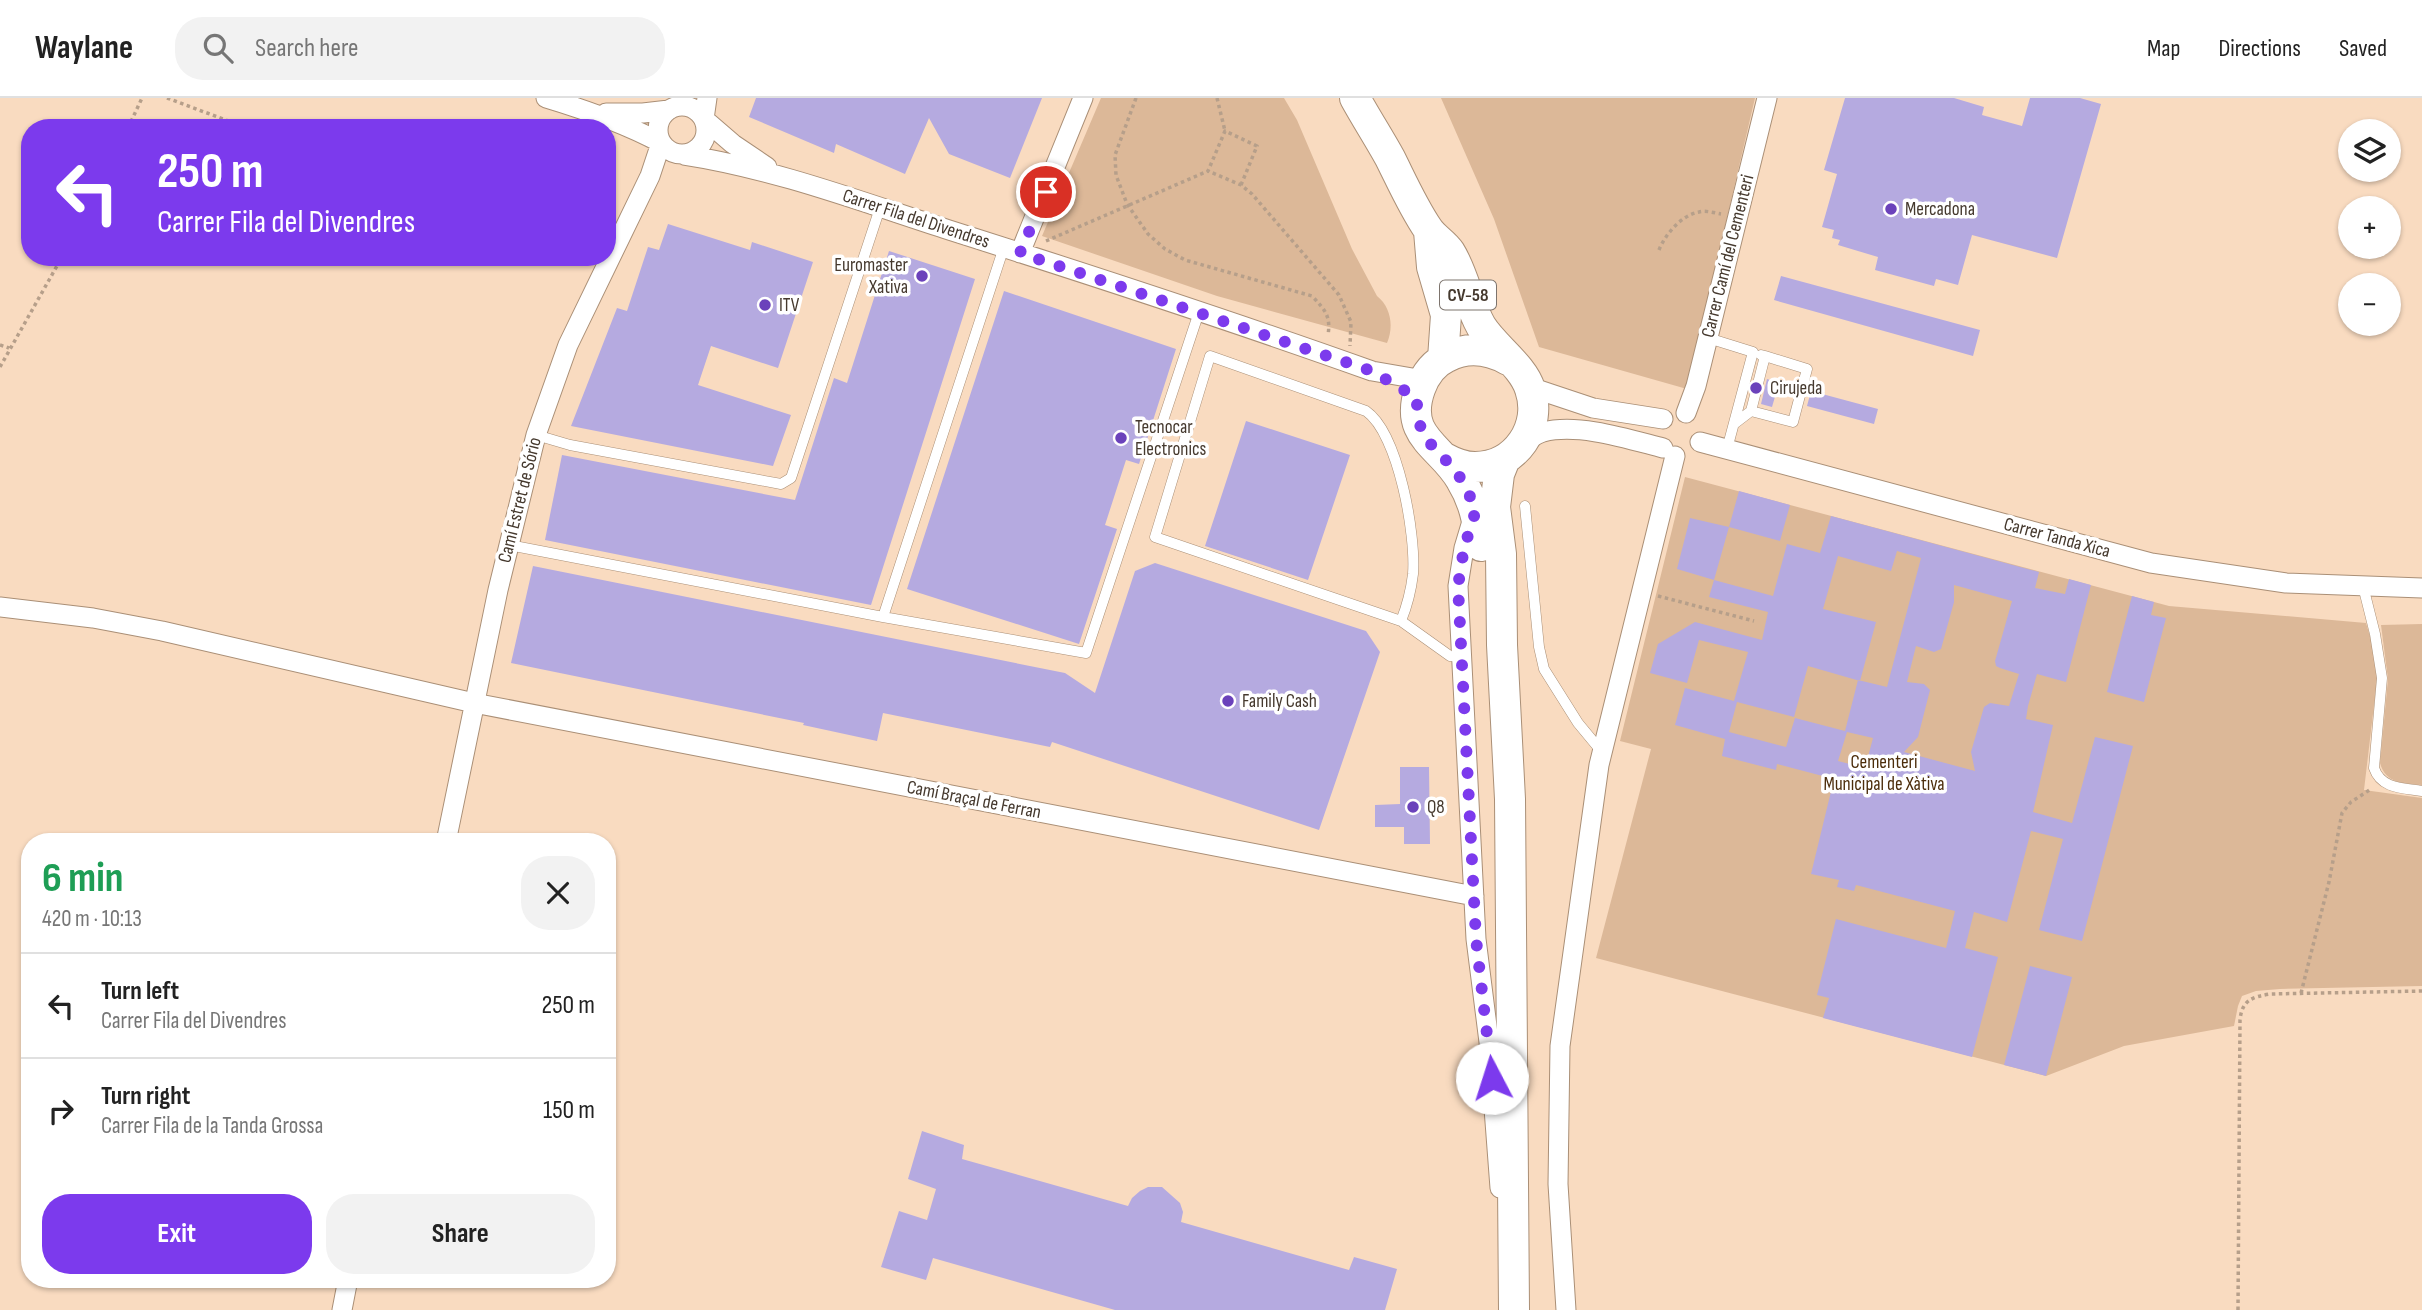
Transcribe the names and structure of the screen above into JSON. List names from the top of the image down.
{
  "streets": {
    "main road": ["CV-58"],
    "street": [
      "Carrer Fila del Divendres",
      "Carrer Camí del Cementeri",
      "Camí Estret de Sório",
      "Carrer Tanda Xica",
      "Camí Braçal de Ferran"
    ]
  },
  "crossings": [
    ["Carrer Fila del Divendres", "CV-58"],
    ["Carrer Fila del Divendres", "Camí Estret de Sório"],
    ["Carrer Camí del Cementeri", "Carrer Tanda Xica"],
    ["Camí Estret de Sório", "Camí Braçal de Ferran"]
  ],
  "parks": ["Cementeri Municipal de Xàtiva"],
  "places": [
    "Mercadona",
    "Euromaster Xativa",
    "ITV",
    "Cirujeda",
    "Tecnocar Electronics",
    "Family Cash",
    "Q8"
  ],
  "page": {
    "header": "Waylane",
    "search": "Search here",
    "nav": ["Map", "Directions", "Saved"],
    "map_buttons": ["+", "−"],
    "turn": ["250 m", "Carrer Fila del Divendres"],
    "heading": ["6 min", "420 m · 10:13"],
    "list": [
      {
        "name": "Turn left",
        "note": "Carrer Fila del Divendres",
        "value": "250 m"
      },
      {
        "name": "Turn right",
        "note": "Carrer Fila de la Tanda Grossa",
        "value": "150 m"
      }
    ],
    "buttons": ["Exit", "Share"]
  }
}
